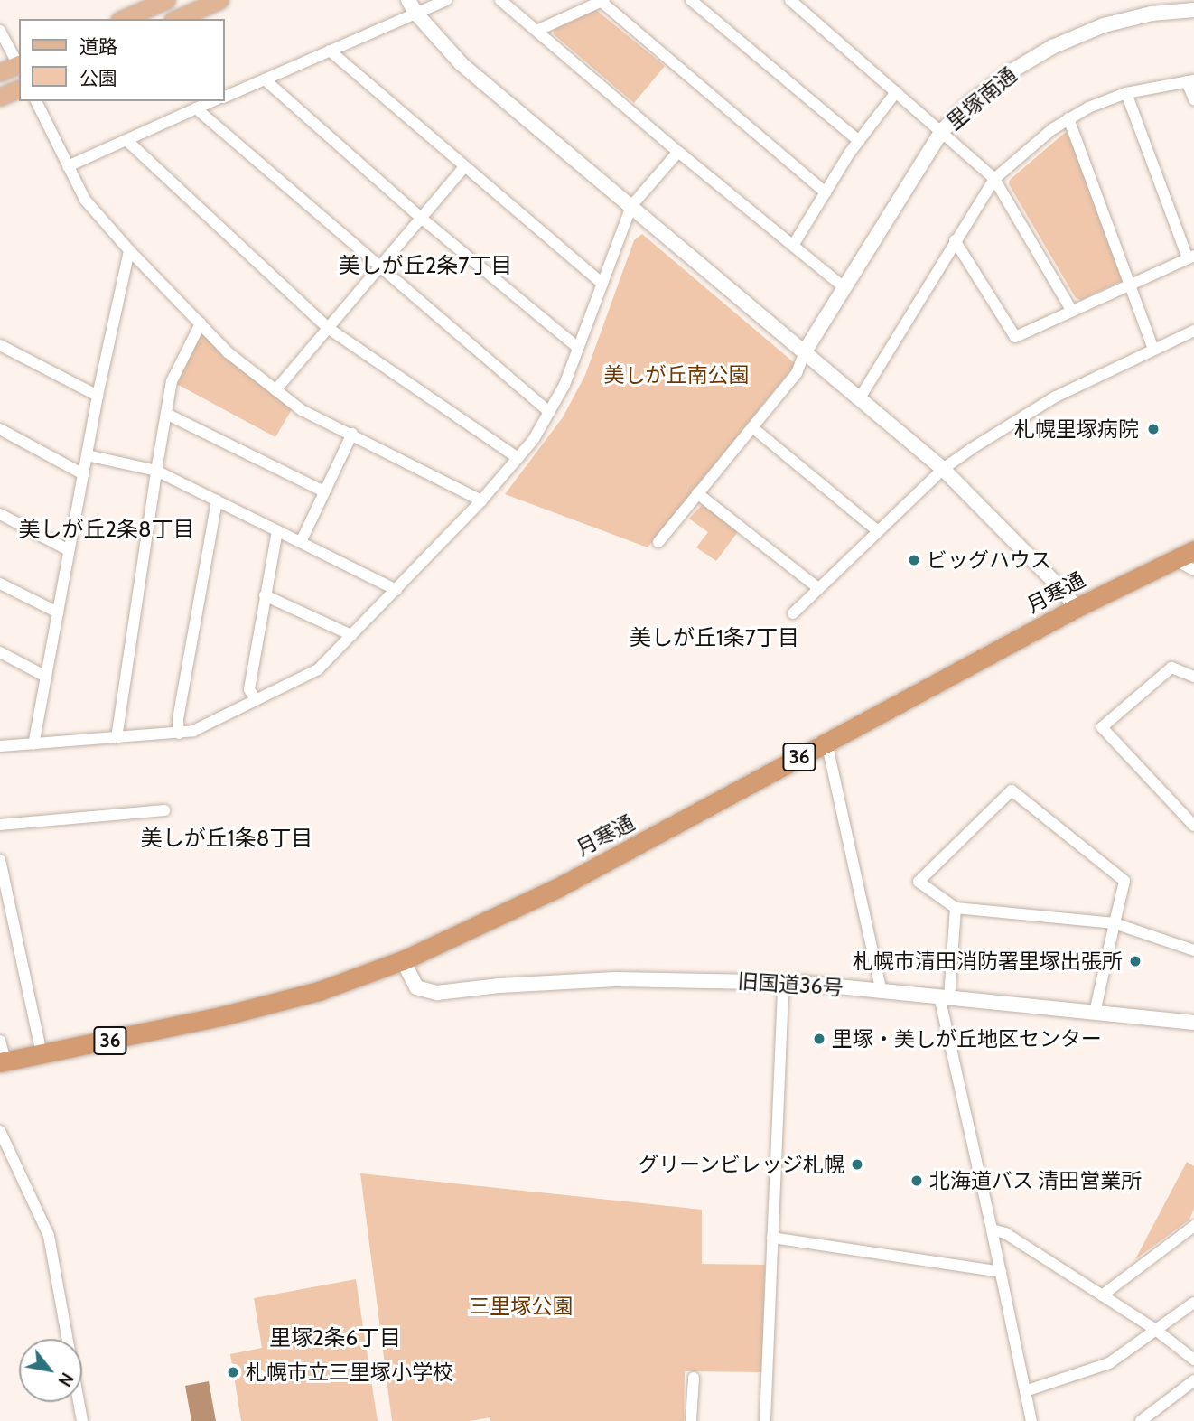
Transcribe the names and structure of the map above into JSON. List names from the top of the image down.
{
  "streets": {
    "highway": ["月寒通", "36"],
    "street": ["里塚南通", "旧国道36号"]
  },
  "crossings": [
    ["月寒通", "旧国道36号"]
  ],
  "districts": [
    "美しが丘2条7丁目",
    "美しが丘2条8丁目",
    "美しが丘1条7丁目",
    "美しが丘1条8丁目",
    "里塚2条6丁目"
  ],
  "parks": ["美しが丘南公園", "三里塚公園"],
  "places": [
    "札幌里塚病院",
    "ビッグハウス",
    "札幌市清田消防署里塚出張所",
    "里塚・美しが丘地区センター",
    "グリーンビレッジ札幌",
    "北海道バス 清田営業所",
    "札幌市立三里塚小学校"
  ],
  "legend": ["道路", "公園"],
  "north": "bottom right"
}
